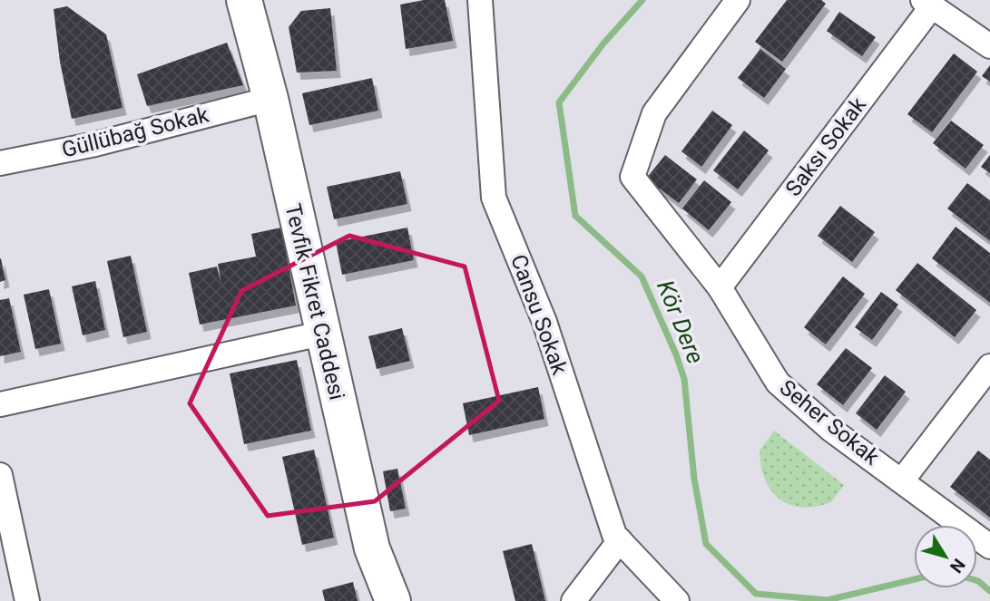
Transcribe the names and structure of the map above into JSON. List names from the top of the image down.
{
  "streets": {
    "street": [
      "Güllübağ Sokak",
      "Saksı Sokak",
      "Tevfik Fikret Caddesi",
      "Cansu Sokak",
      "Seher Sokak"
    ]
  },
  "crossings": [
    ["Güllübağ Sokak", "Tevfik Fikret Caddesi"],
    ["Saksı Sokak", "Seher Sokak"]
  ],
  "water": ["Kör Dere"],
  "north": "bottom right"
}
